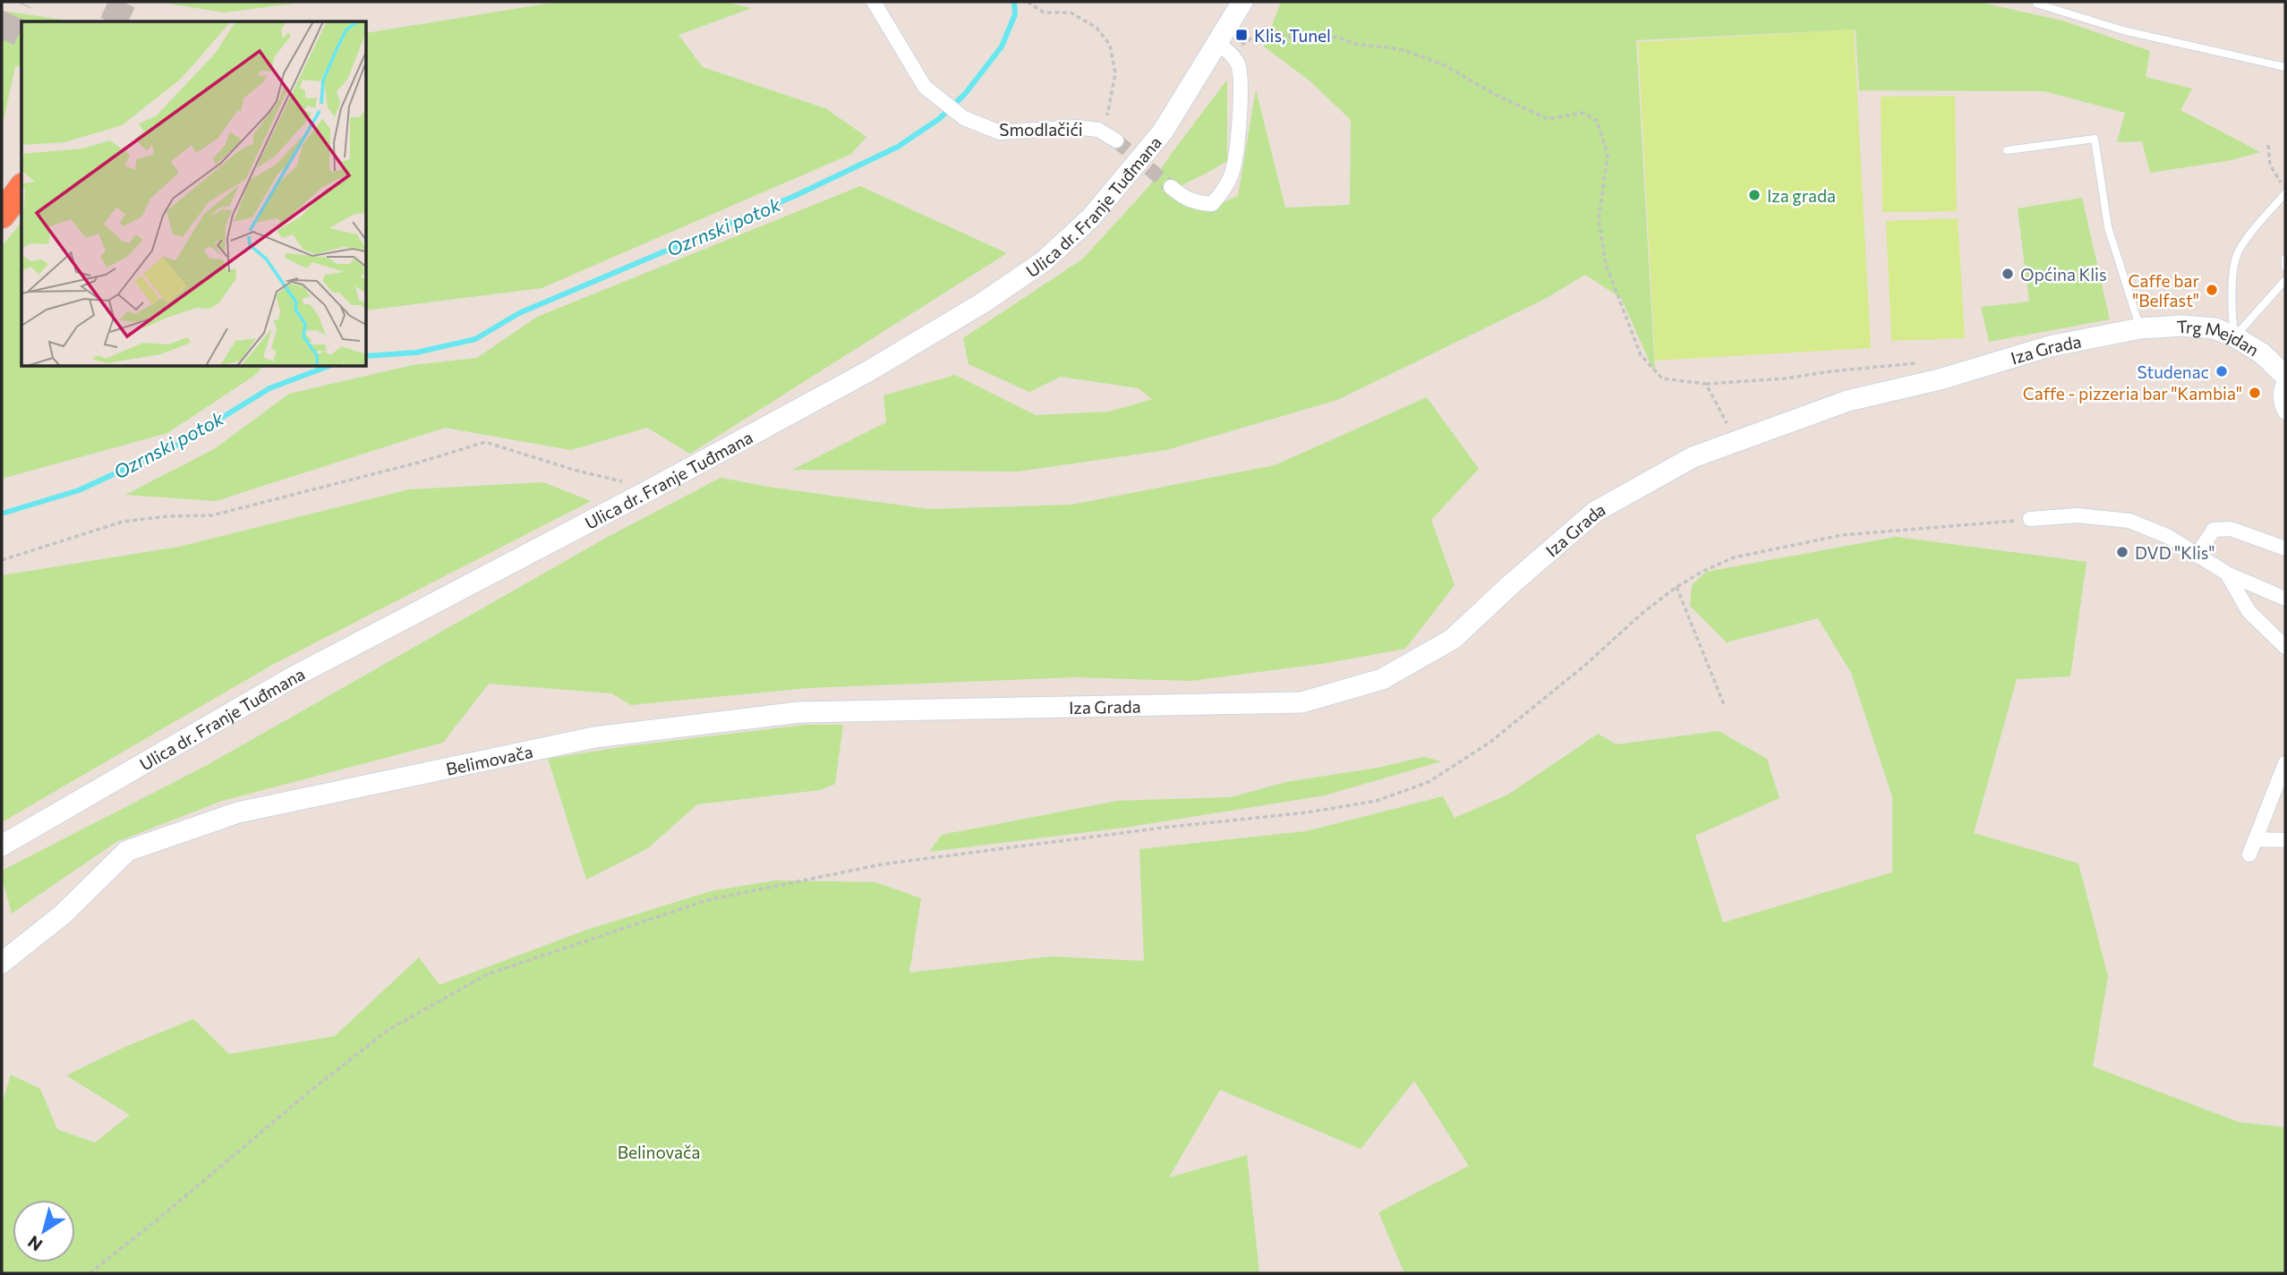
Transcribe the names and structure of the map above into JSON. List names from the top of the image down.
{
  "streets": {
    "street": [
      "Smodlačići",
      "Ulica dr. Franje Tuđmana",
      "Trg Mejdan",
      "Iza Grada",
      "Belimovača"
    ]
  },
  "crossings": [
    ["Trg Mejdan", "Iza Grada"],
    ["Iza Grada", "Belimovača"]
  ],
  "water": ["Ozrnski potok"],
  "parks": ["Belinovača"],
  "places": {
    "transit": ["Klis, Tunel"],
    "other": [
      "Iza grada",
      "Općina Klis",
      "Caffe bar \"Belfast\"",
      "Studenac",
      "Caffe - pizzeria bar \"Kambia\"",
      "DVD \"Klis\""
    ]
  },
  "north": "bottom left"
}
